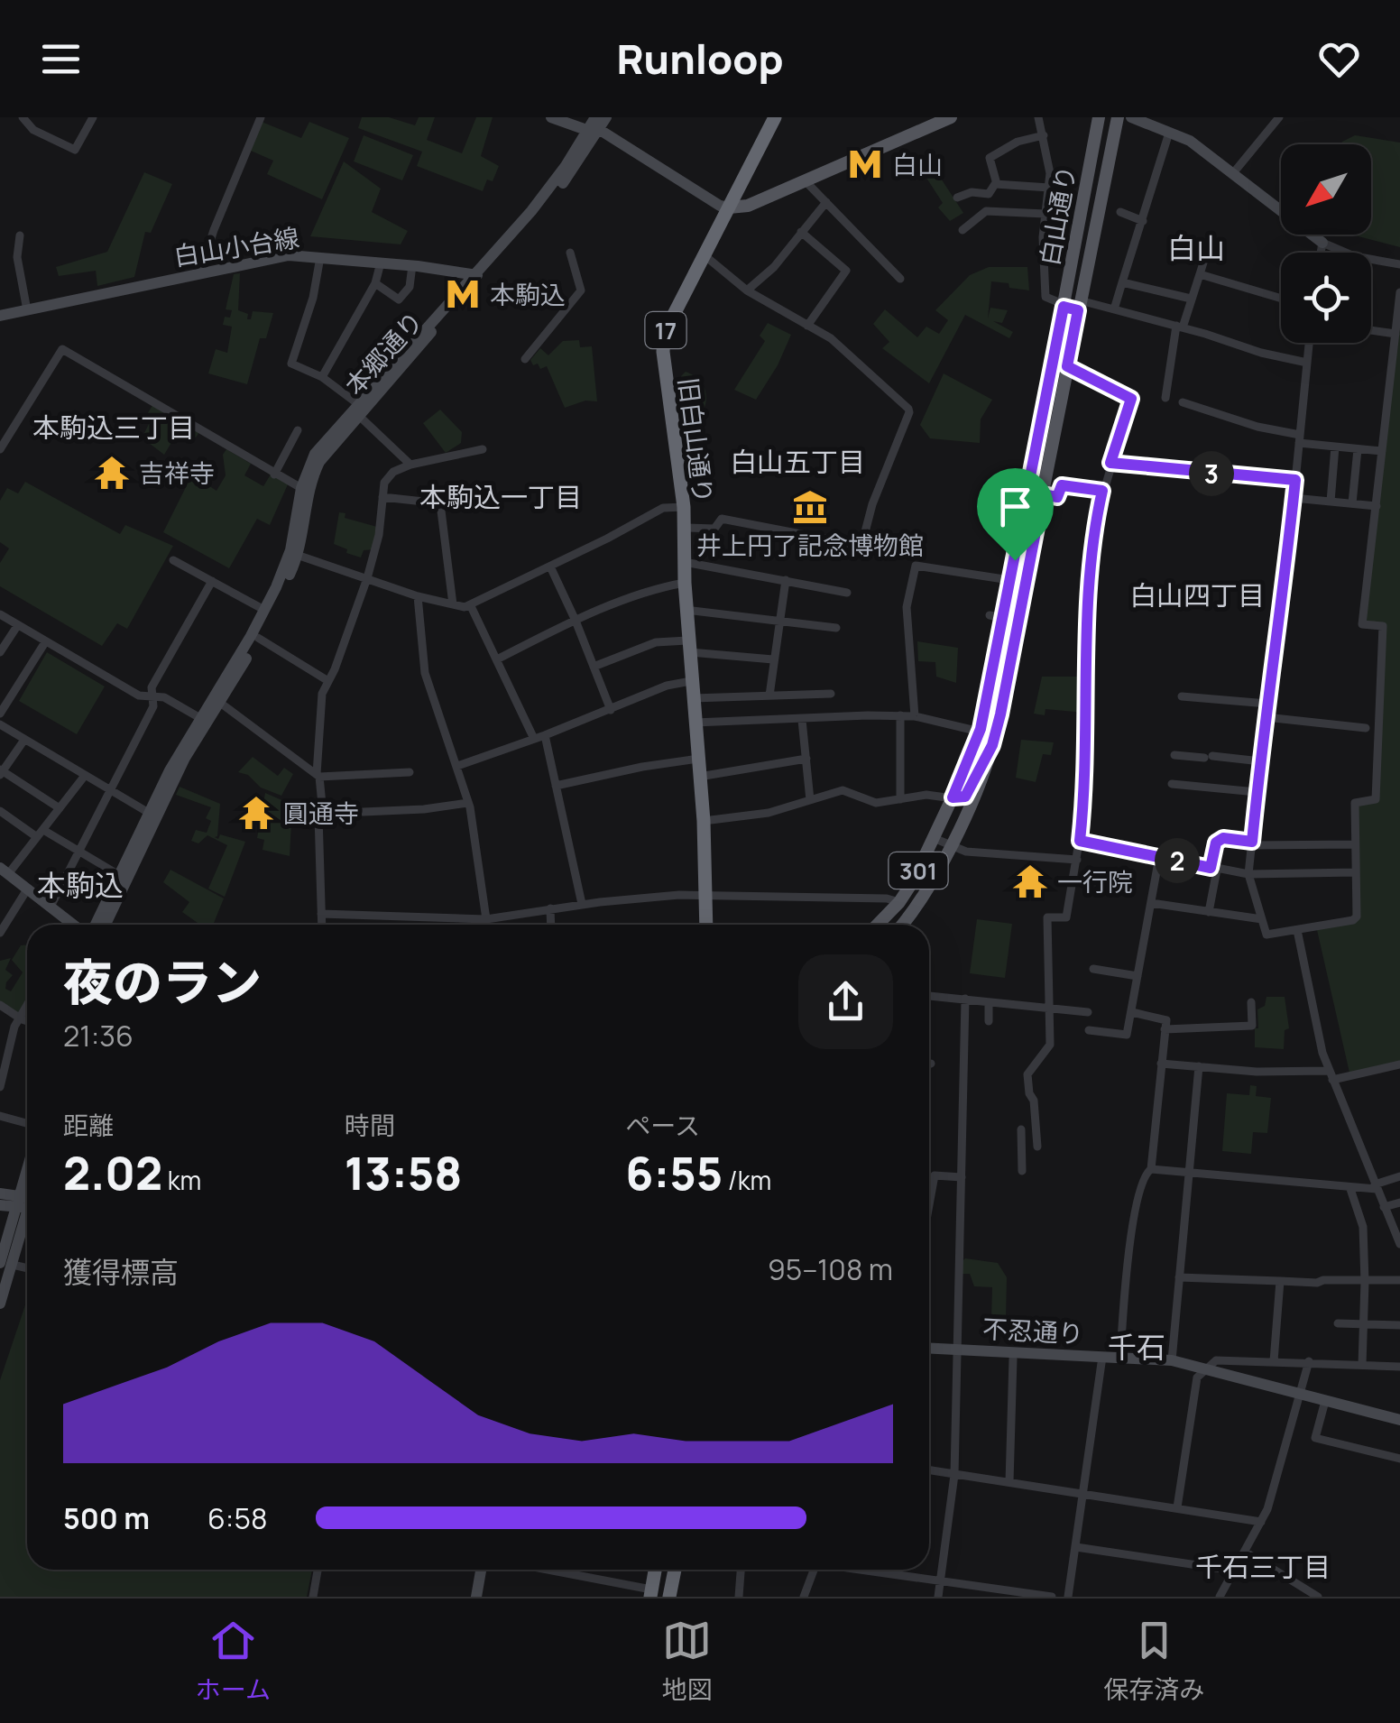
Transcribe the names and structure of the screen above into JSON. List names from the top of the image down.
{
  "streets": {
    "highway": ["17", "旧白山通り"],
    "main road": [
      "白山通り",
      "白山小台線",
      "本郷通り",
      "301",
      "不忍通り"
    ]
  },
  "crossings": [
    ["白山小台線", "本郷通り"],
    ["17", "旧白山通り"]
  ],
  "districts": [
    "白山",
    "本駒込三丁目",
    "白山五丁目",
    "本駒込一丁目",
    "白山四丁目",
    "本駒込",
    "千石",
    "千石三丁目"
  ],
  "places": {
    "metro station": ["白山", "本駒込"],
    "temple": ["吉祥寺", "圓通寺", "一行院"],
    "museum": ["井上円了記念博物館"]
  },
  "north": "bottom left",
  "page": {
    "header": "Runloop",
    "pins": ["3", "2"],
    "heading": ["夜のラン", "21:36"],
    "stats": [
      ["距離", "2.02 km"],
      ["時間", "13:58"],
      ["ペース", "6:55 /km"]
    ],
    "chart": ["獲得標高", "95–108 m"],
    "list": [
      {
        "name": "500 m",
        "note": "6:58"
      }
    ],
    "tabs": ["ホーム", "地図", "保存済み"]
  }
}
